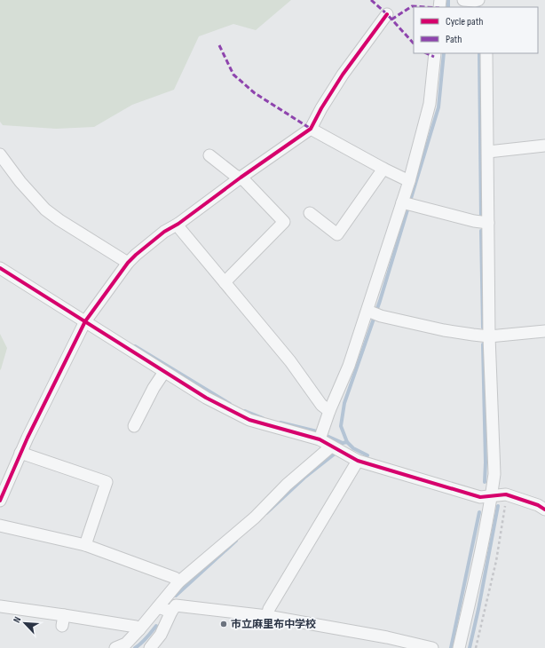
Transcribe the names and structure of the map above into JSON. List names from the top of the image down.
{
  "places": ["市立麻里布中学校"],
  "legend": ["Cycle path", "Path"],
  "north": "top left"
}
